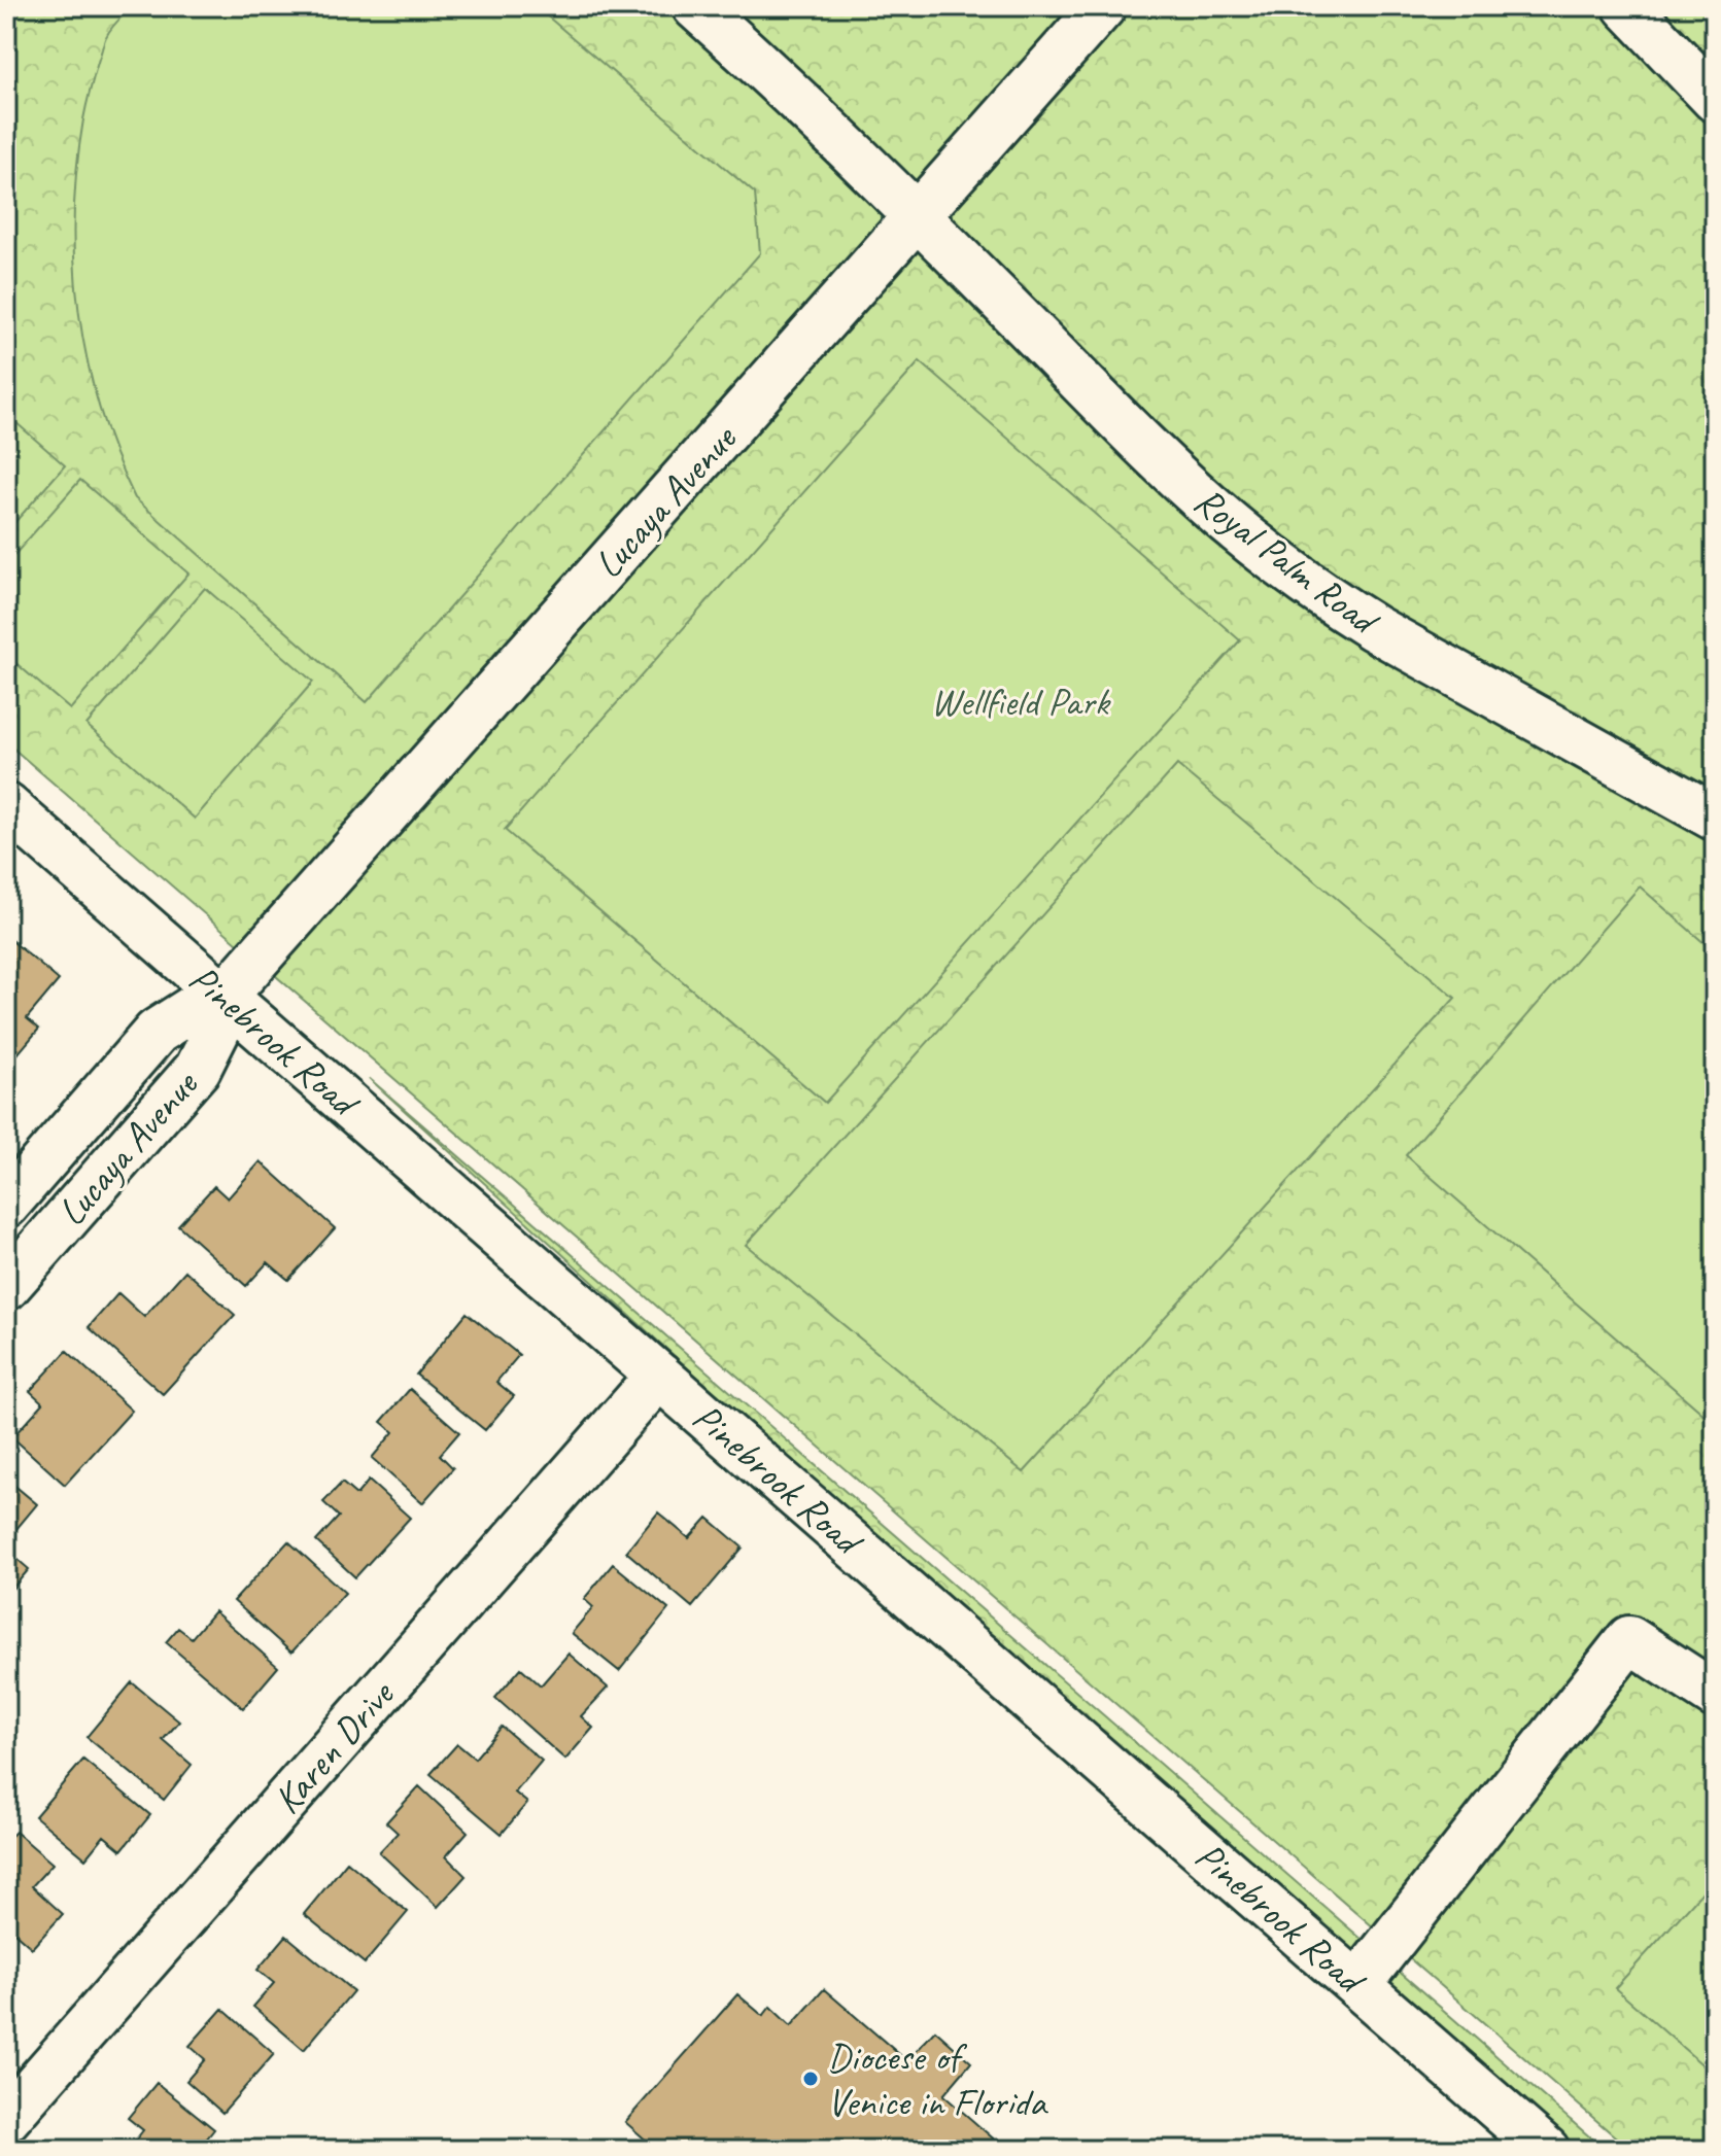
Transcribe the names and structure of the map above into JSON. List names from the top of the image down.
{
  "streets": {
    "street": [
      "Lucaya Avenue",
      "Royal Palm Road",
      "Pinebrook Road",
      "Karen Drive"
    ]
  },
  "crossings": [
    ["Lucaya Avenue", "Royal Palm Road"],
    ["Lucaya Avenue", "Pinebrook Road"],
    ["Pinebrook Road", "Karen Drive"]
  ],
  "parks": ["Wellfield Park"],
  "places": ["Diocese of Venice in Florida"]
}
